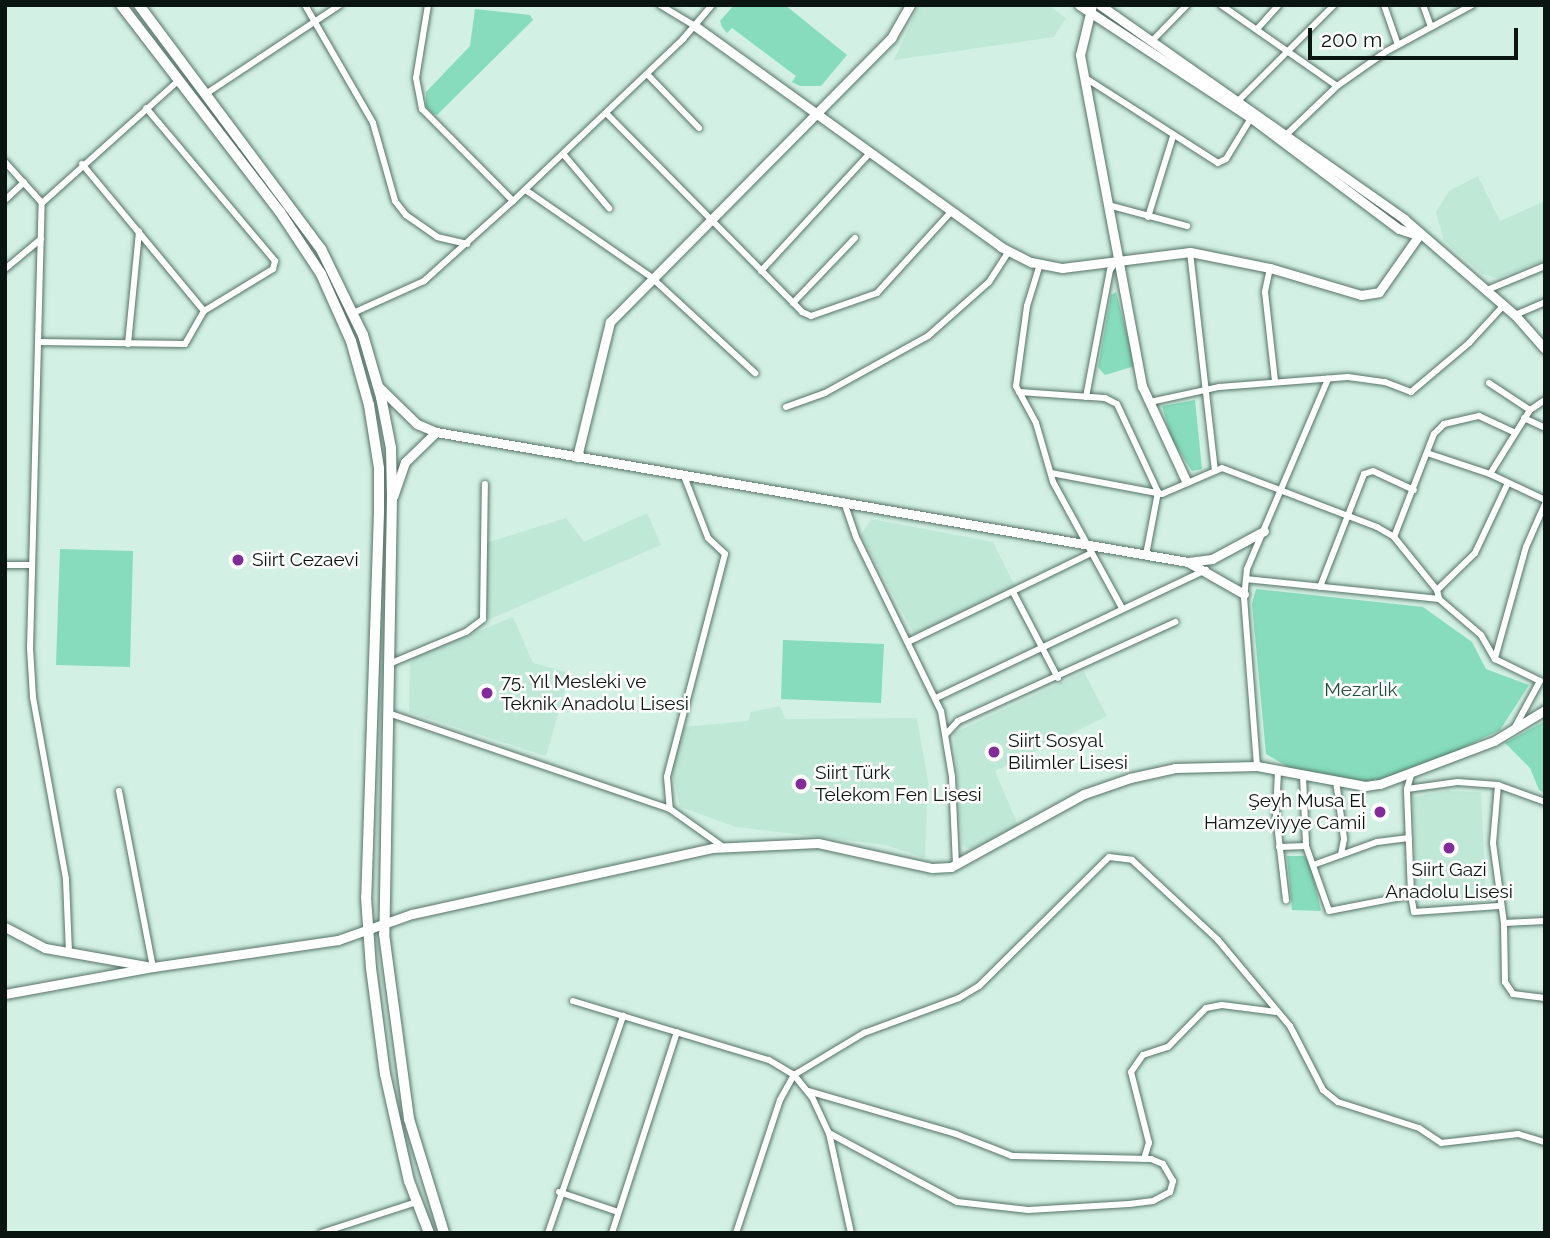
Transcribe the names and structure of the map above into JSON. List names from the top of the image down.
{
  "parks": ["Mezarlık"],
  "places": [
    "Siirt Cezaevi",
    "75. Yıl Mesleki ve Teknik Anadolu Lisesi",
    "Siirt Sosyal Bilimler Lisesi",
    "Siirt Türk Telekom Fen Lisesi",
    "Şeyh Musa El Hamzeviyye Camiİ",
    "Siirt Gazi Anadolu Lisesi"
  ],
  "scale_bar": "200 m"
}
